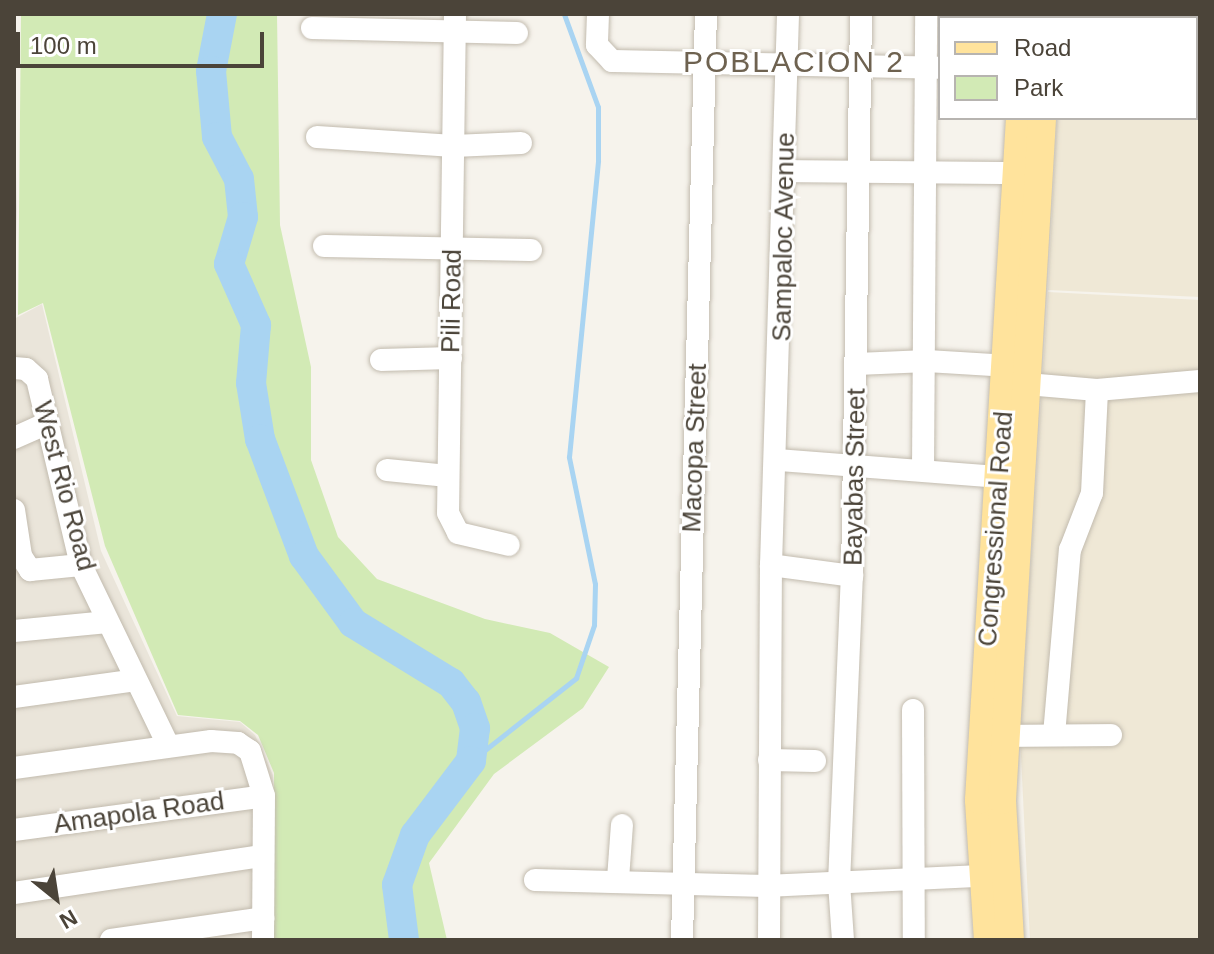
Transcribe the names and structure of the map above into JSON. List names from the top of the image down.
{
  "streets": {
    "main road": ["Congressional Road"],
    "street": [
      "Sampaloc Avenue",
      "Pili Road",
      "Macopa Street",
      "Bayabas Street",
      "West Rio Road",
      "Amapola Road"
    ]
  },
  "districts": ["POBLACION 2"],
  "legend": ["Road", "Park"],
  "scale_bar": "100 m",
  "north": "bottom right"
}
